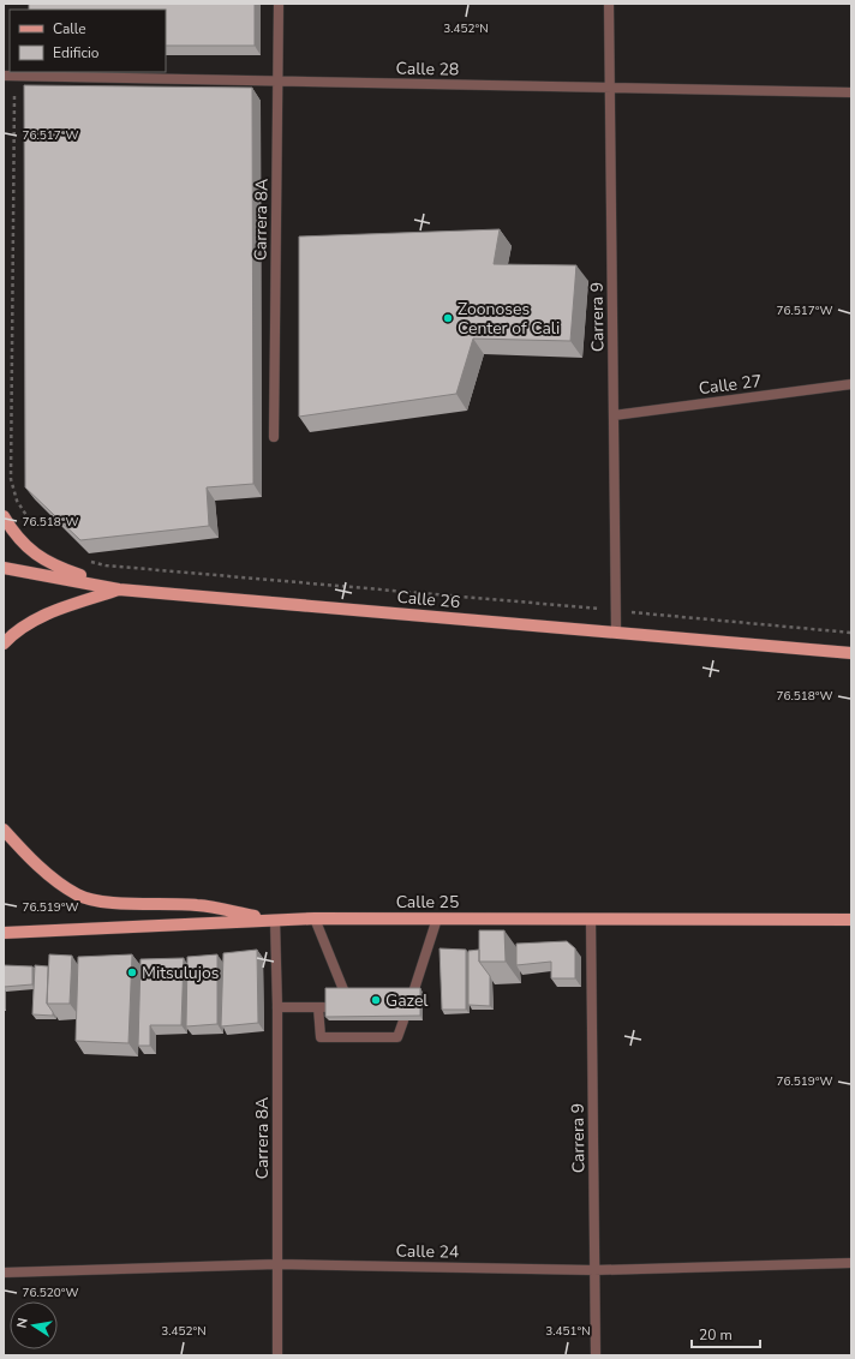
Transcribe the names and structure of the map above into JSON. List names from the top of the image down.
{
  "streets": {
    "main road": ["Calle 26", "Calle 25"],
    "street": [
      "Calle 28",
      "Carrera 8A",
      "Carrera 9",
      "Calle 27",
      "Calle 24"
    ]
  },
  "crossings": [
    ["Calle 28", "Carrera 8A"],
    ["Calle 28", "Carrera 9"],
    ["Carrera 8A", "Calle 25"],
    ["Carrera 8A", "Calle 24"],
    ["Carrera 9", "Calle 27"],
    ["Carrera 9", "Calle 26"],
    ["Carrera 9", "Calle 25"],
    ["Carrera 9", "Calle 24"]
  ],
  "places": ["Zoonoses Center of Cali", "Mitsulujos", "Gazel"],
  "legend": ["Calle", "Edificio"],
  "scale_bar": "20 m",
  "north": "left",
  "coordinates": [
    "3.452°N",
    "76.517°W",
    "76.518°W",
    "76.519°W",
    "76.520°W",
    "3.451°N"
  ]
}
